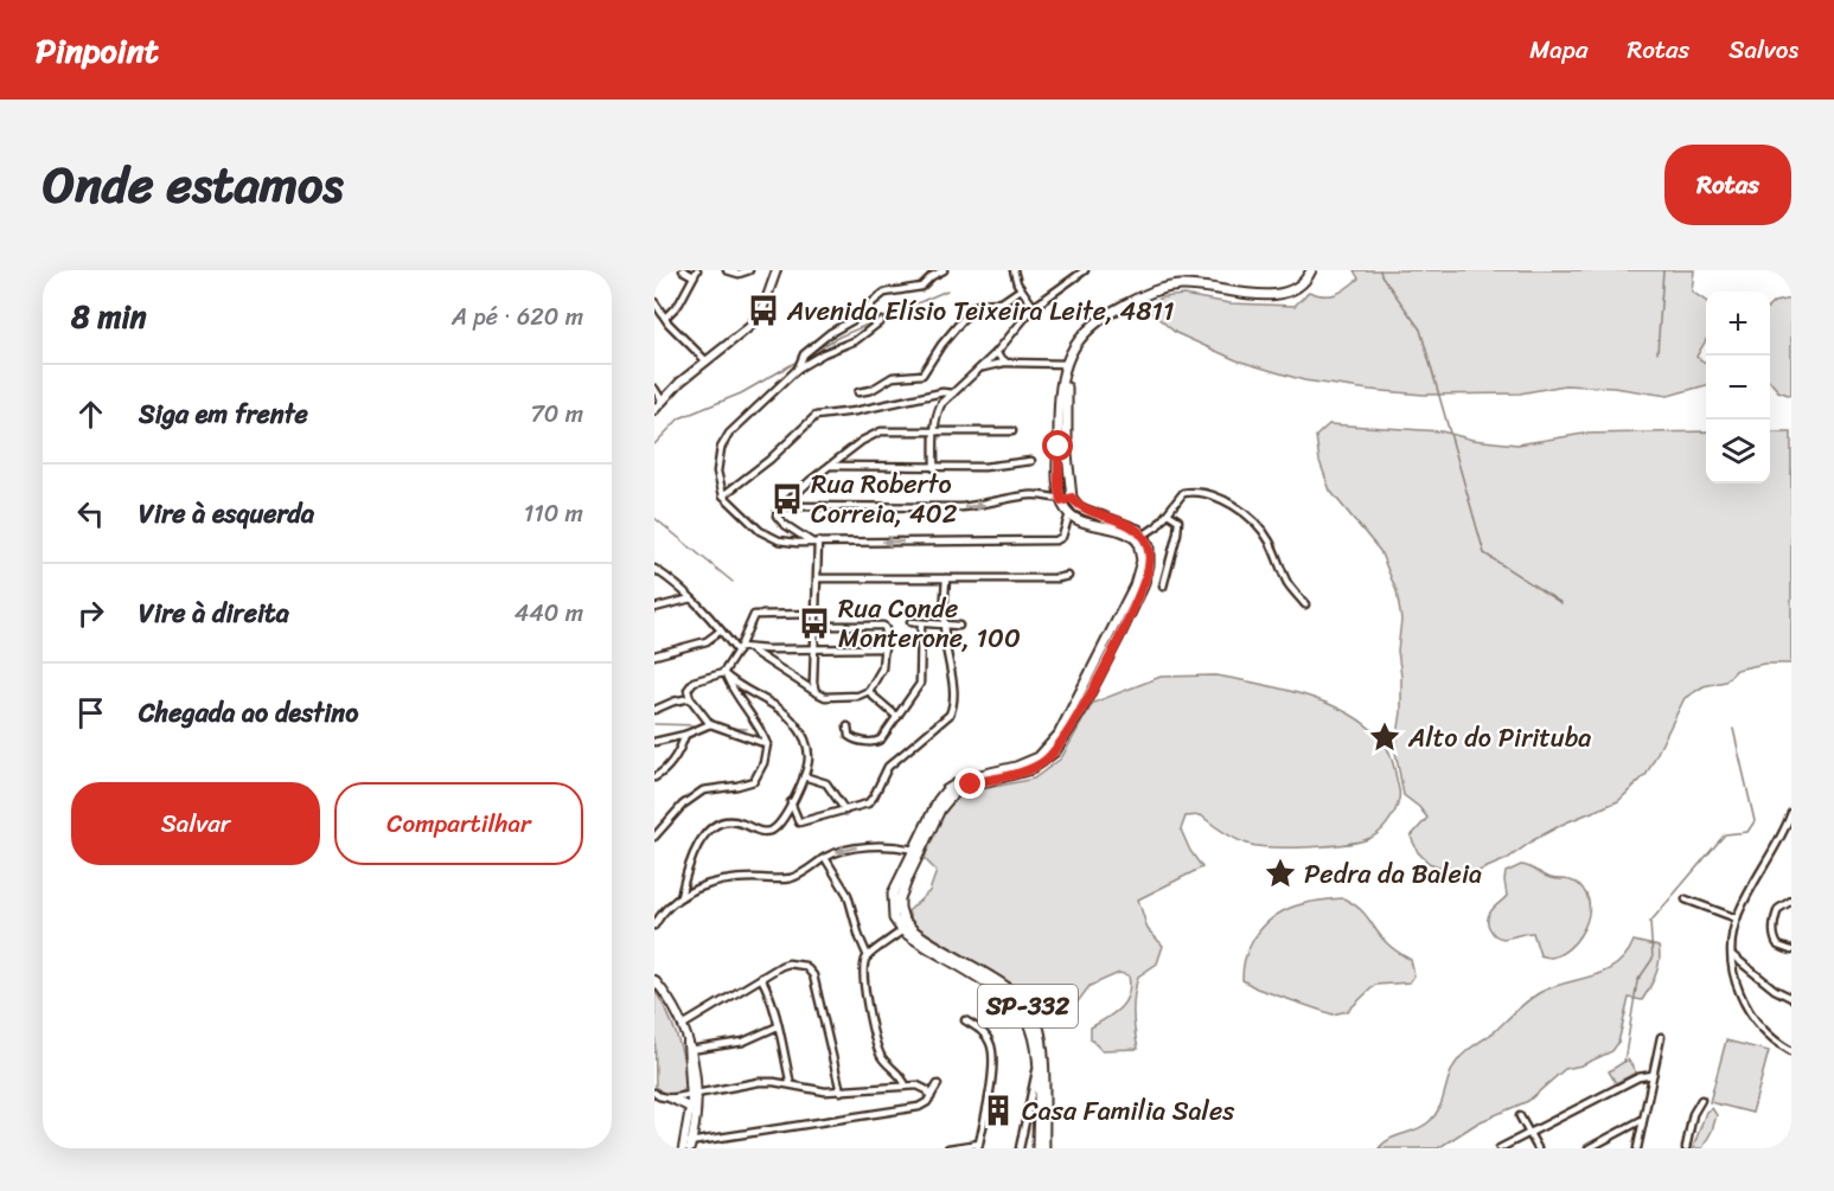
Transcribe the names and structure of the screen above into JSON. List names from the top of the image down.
{
  "streets": {
    "main road": ["SP-332"]
  },
  "places": {
    "bus stop": ["Avenida Elísio Teixeira Leite, 4811", "Rua Roberto Correia, 402", "Rua Conde Monterone, 100"],
    "place": ["Alto do Pirituba", "Pedra da Baleia"],
    "building": ["Casa Familia Sales"]
  },
  "page": {
    "header": "Pinpoint",
    "nav": ["Mapa", "Rotas", "Salvos"],
    "title": "Onde estamos",
    "buttons": [
      "Rotas",
      ["Salvar", "Compartilhar"]
    ],
    "heading": ["8 min", "A pé · 620 m"],
    "map_buttons": ["+", "−"],
    "list": [
      ["Siga em frente", "70 m"],
      ["Vire à esquerda", "110 m"],
      ["Vire à direita", "440 m"],
      "Chegada ao destino"
    ]
  }
}
